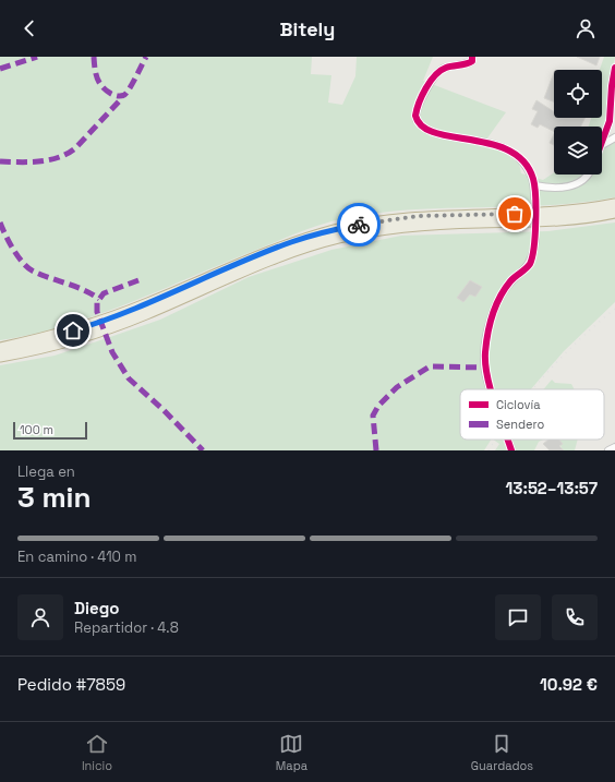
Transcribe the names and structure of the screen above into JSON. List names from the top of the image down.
{
  "legend": ["Ciclovía", "Sendero"],
  "scale_bar": "100 m",
  "page": {
    "header": "Bitely",
    "scale": "100 m",
    "heading": ["3 min", "Llega en", "13:52–13:57"],
    "panel": [
      "Diego",
      "Repartidor · 4.8",
      "Pedido #7859",
      "10.92 €"
    ],
    "bar": "En camino · 410 m",
    "tabs": ["Inicio", "Mapa", "Guardados"]
  }
}
